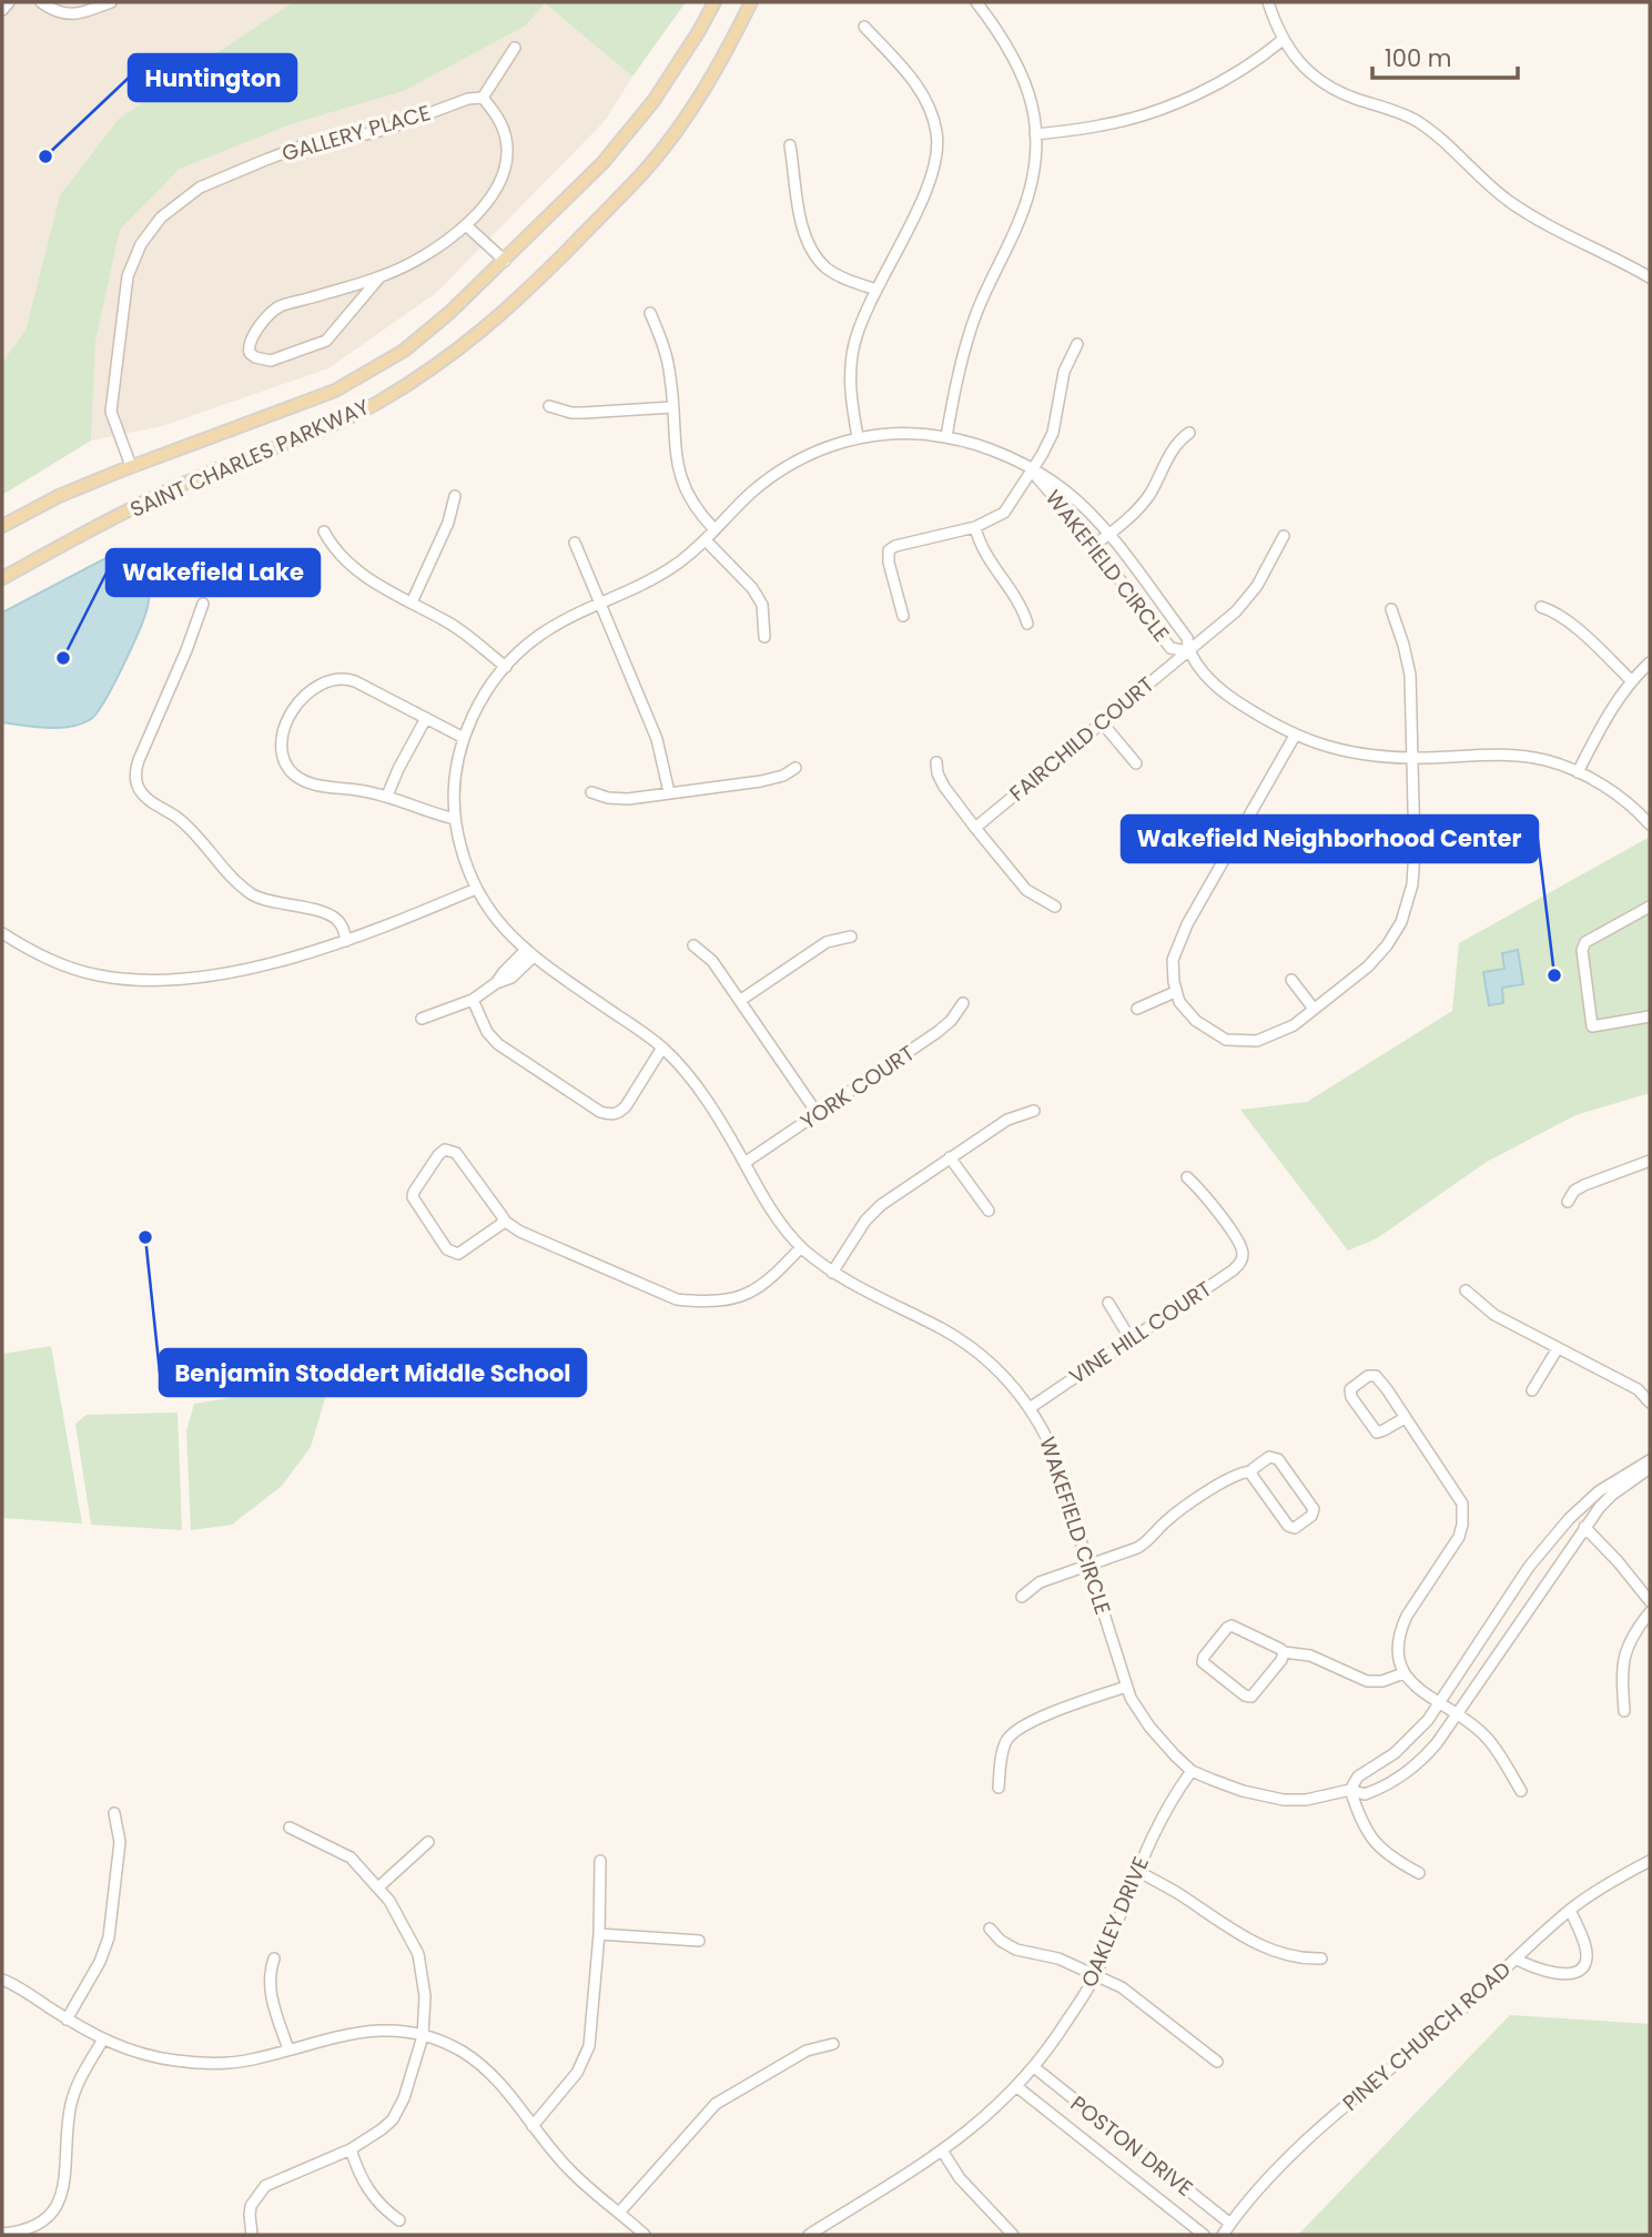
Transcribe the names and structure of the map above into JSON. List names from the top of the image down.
{
  "streets": {
    "main road": ["SAINT CHARLES PARKWAY"],
    "street": [
      "GALLERY PLACE",
      "WAKEFIELD CIRCLE",
      "FAIRCHILD COURT",
      "YORK COURT",
      "VINE HILL COURT",
      "OAKLEY DRIVE",
      "PINEY CHURCH ROAD",
      "POSTON DRIVE"
    ]
  },
  "crossings": [
    ["GALLERY PLACE", "SAINT CHARLES PARKWAY"],
    ["WAKEFIELD CIRCLE", "FAIRCHILD COURT"],
    ["WAKEFIELD CIRCLE", "YORK COURT"],
    ["WAKEFIELD CIRCLE", "VINE HILL COURT"],
    ["WAKEFIELD CIRCLE", "OAKLEY DRIVE"],
    ["OAKLEY DRIVE", "POSTON DRIVE"],
    ["PINEY CHURCH ROAD", "POSTON DRIVE"]
  ],
  "places": [
    "Huntington",
    "Wakefield Lake",
    "Wakefield Neighborhood Center",
    "Benjamin Stoddert Middle School"
  ],
  "scale_bar": "100 m"
}
